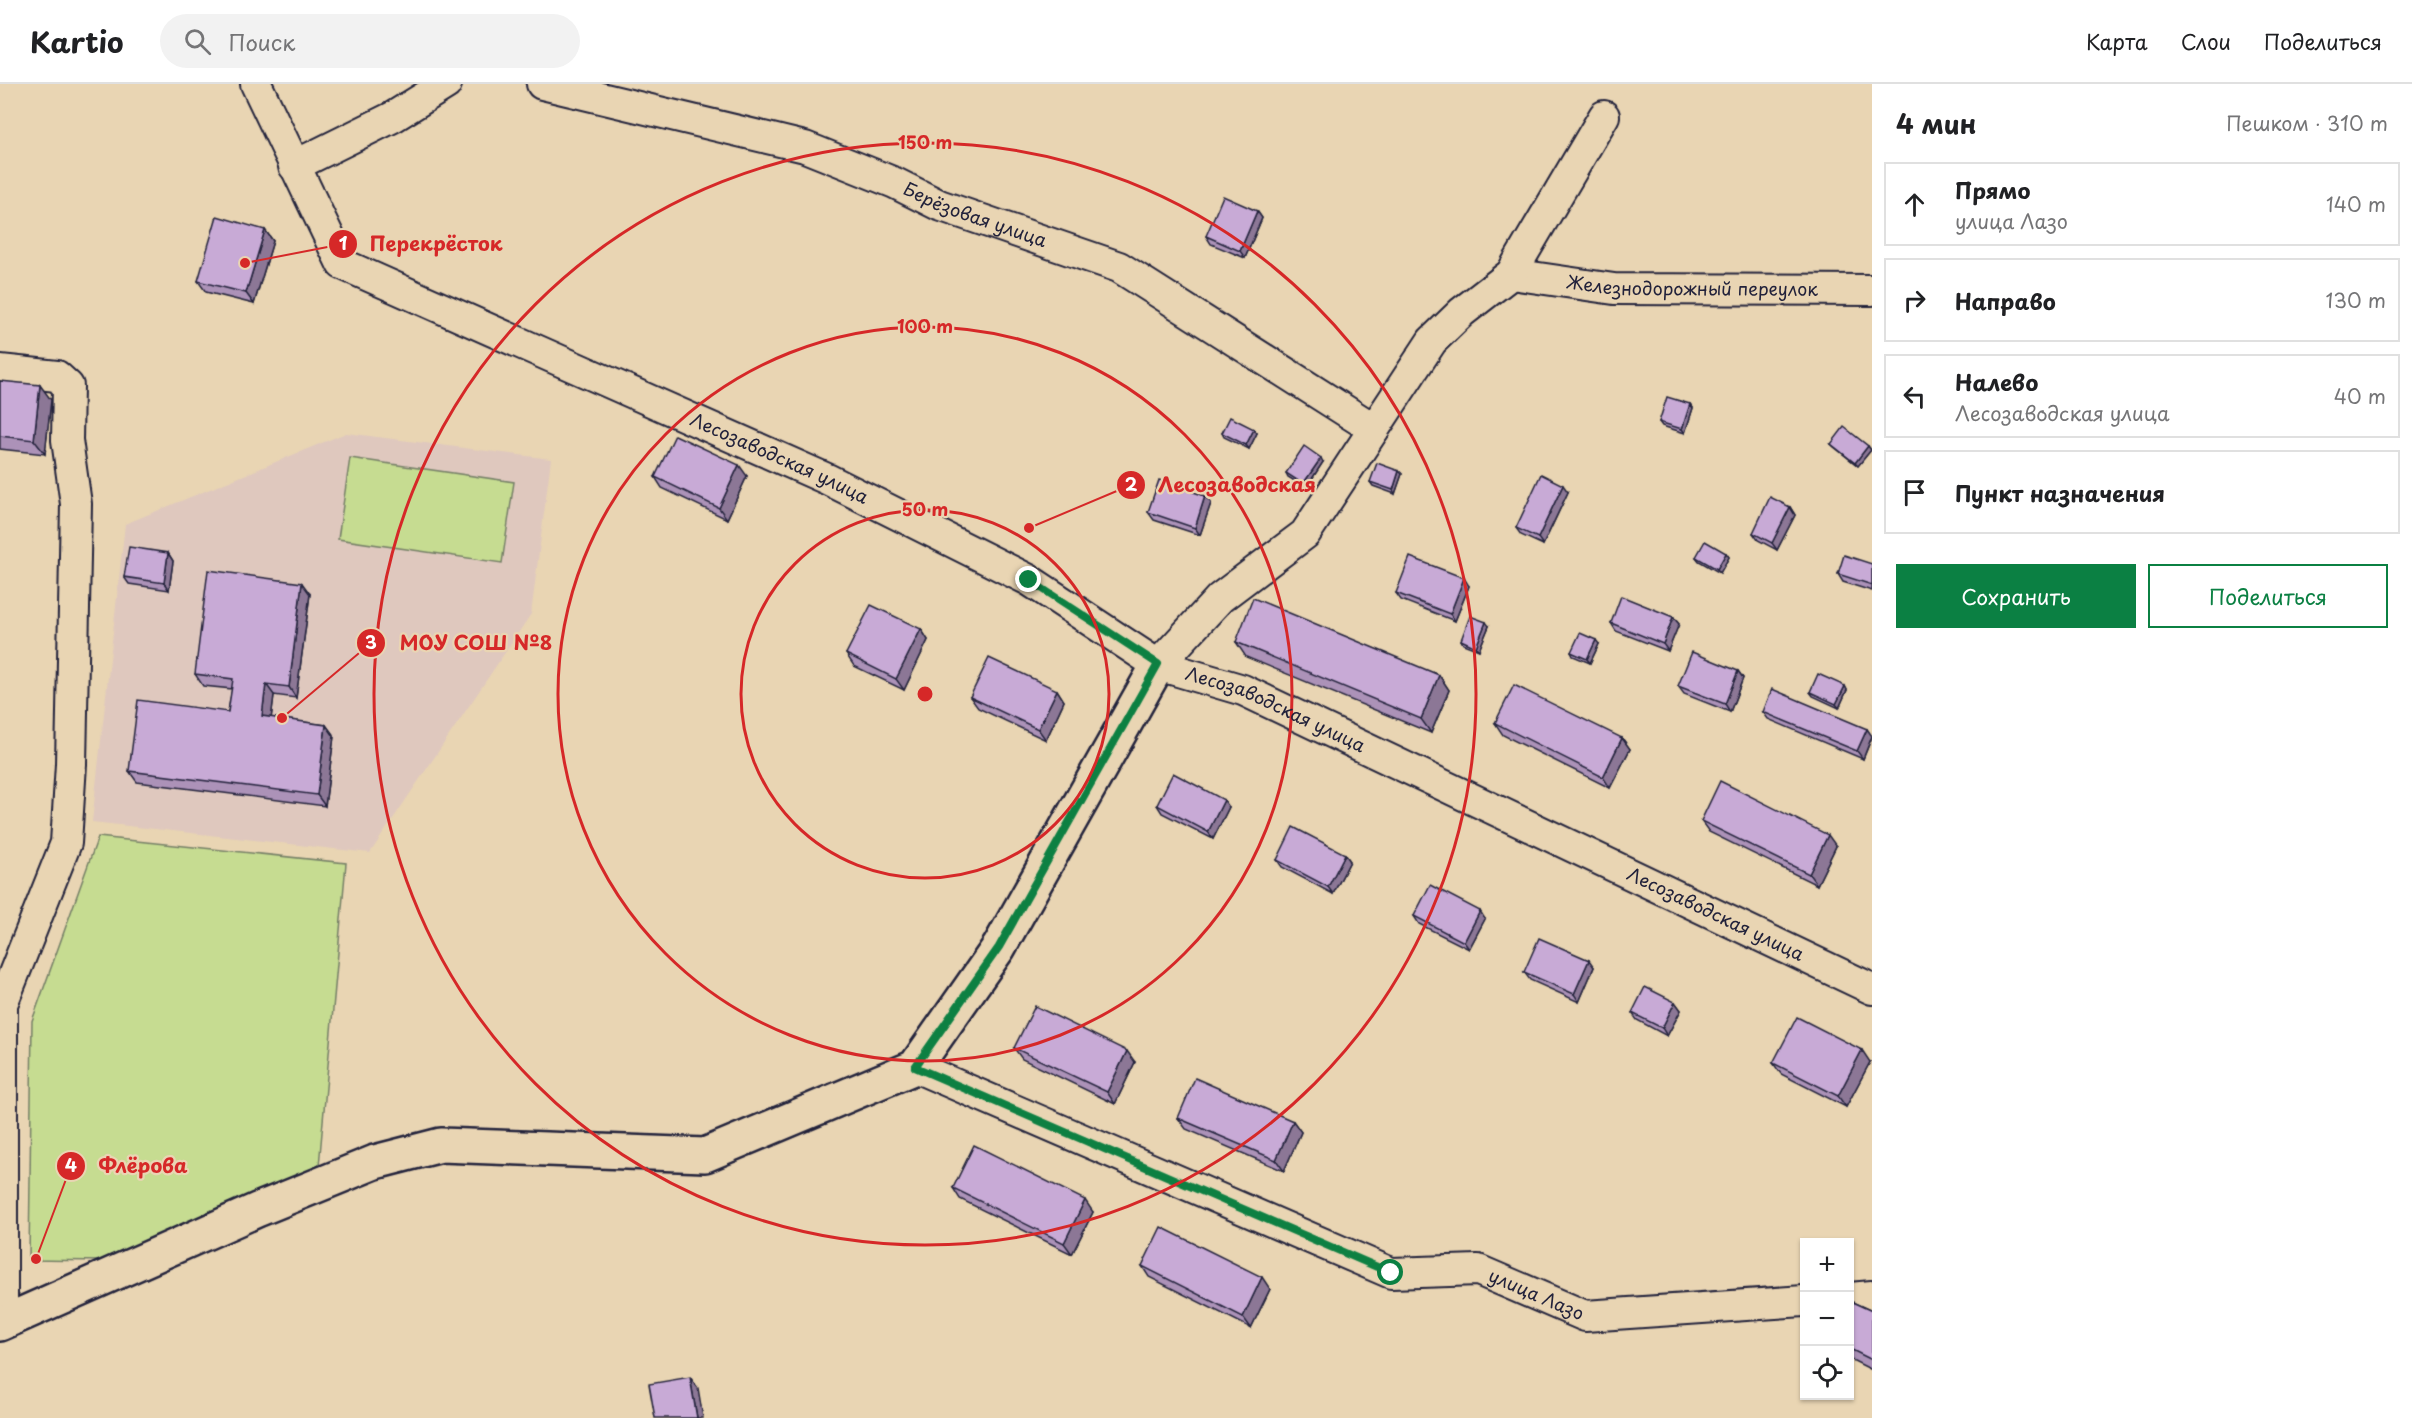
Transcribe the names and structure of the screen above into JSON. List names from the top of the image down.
{
  "streets": {
    "street": [
      "Берёзовая улица",
      "Железнодорожный переулок",
      "Лесозаводская улица",
      "улица Лазо"
    ]
  },
  "places": [
    "Перекрёсток",
    "Лесозаводская",
    "МОУ СОШ №8",
    "Флёрова"
  ],
  "page": {
    "header": "Kartio",
    "search": "Поиск",
    "nav": ["Карта", "Слои", "Поделиться"],
    "heading": ["4 мин", "Пешком · 310 m"],
    "list": [
      ["Прямо", "улица Лазо", "140 m"],
      ["Направо", "130 m"],
      ["Налево", "Лесозаводская улица", "40 m"],
      "Пункт назначения"
    ],
    "buttons": ["Сохранить", "Поделиться"],
    "map_buttons": ["+", "−"]
  },
  "rings": ["150 m", "100 m", "50 m"]
}
